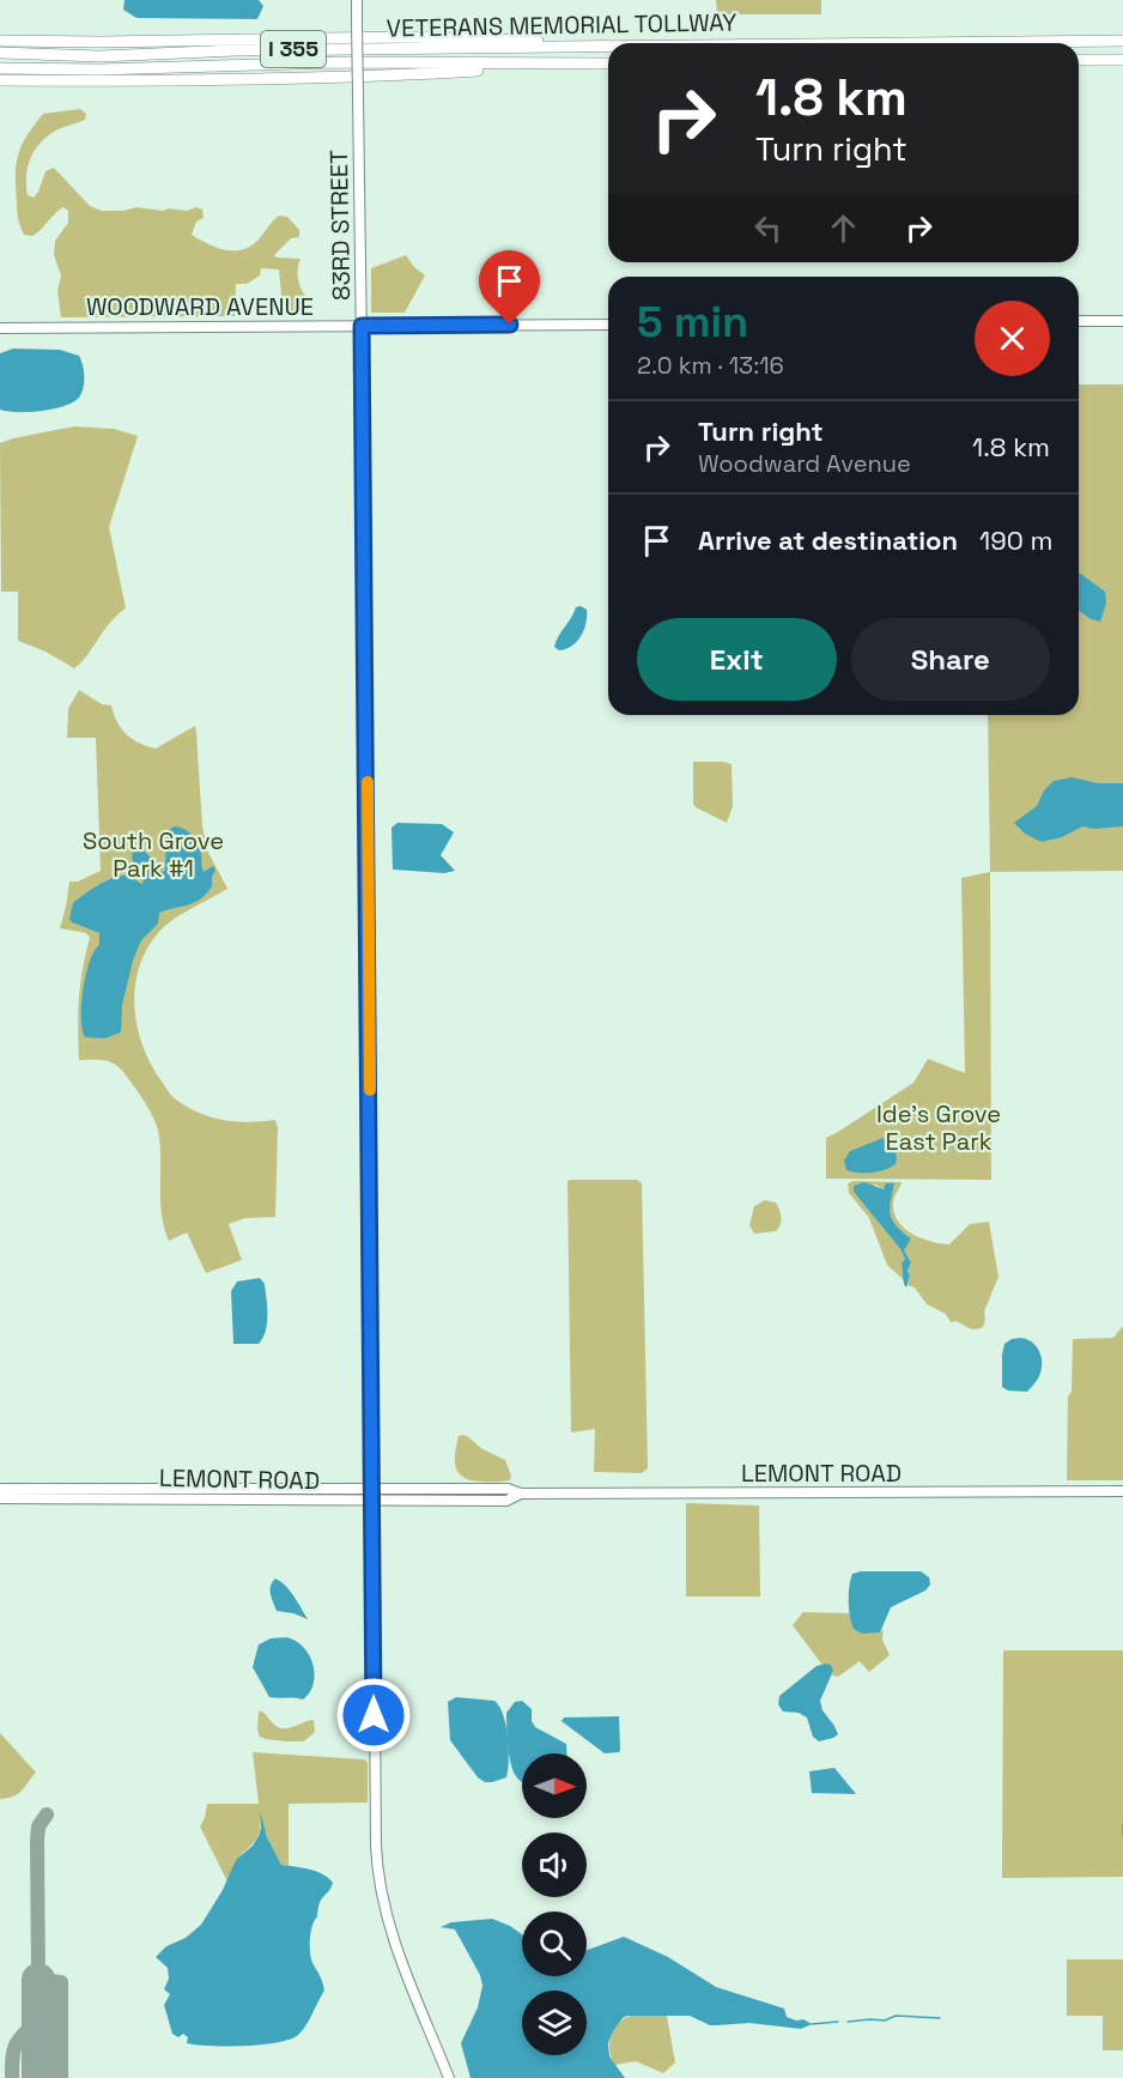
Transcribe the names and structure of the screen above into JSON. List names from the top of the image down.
{
  "streets": {
    "highway": ["VETERANS MEMORIAL TOLLWAY", "I 355"],
    "main road": ["83RD STREET", "WOODWARD AVENUE", "LEMONT ROAD"]
  },
  "crossings": [
    ["83RD STREET", "WOODWARD AVENUE"],
    ["83RD STREET", "LEMONT ROAD"]
  ],
  "parks": ["South Grove Park #1", "Ide's Grove East Park"],
  "north": "right",
  "page": {
    "turn": ["1.8 km", "Turn right"],
    "heading": ["5 min", "2.0 km · 13:16"],
    "list": [
      {
        "name": "Turn right",
        "note": "Woodward Avenue",
        "value": "1.8 km"
      },
      {
        "name": "Arrive at destination",
        "value": "190 m"
      }
    ],
    "buttons": ["Exit", "Share"]
  }
}
